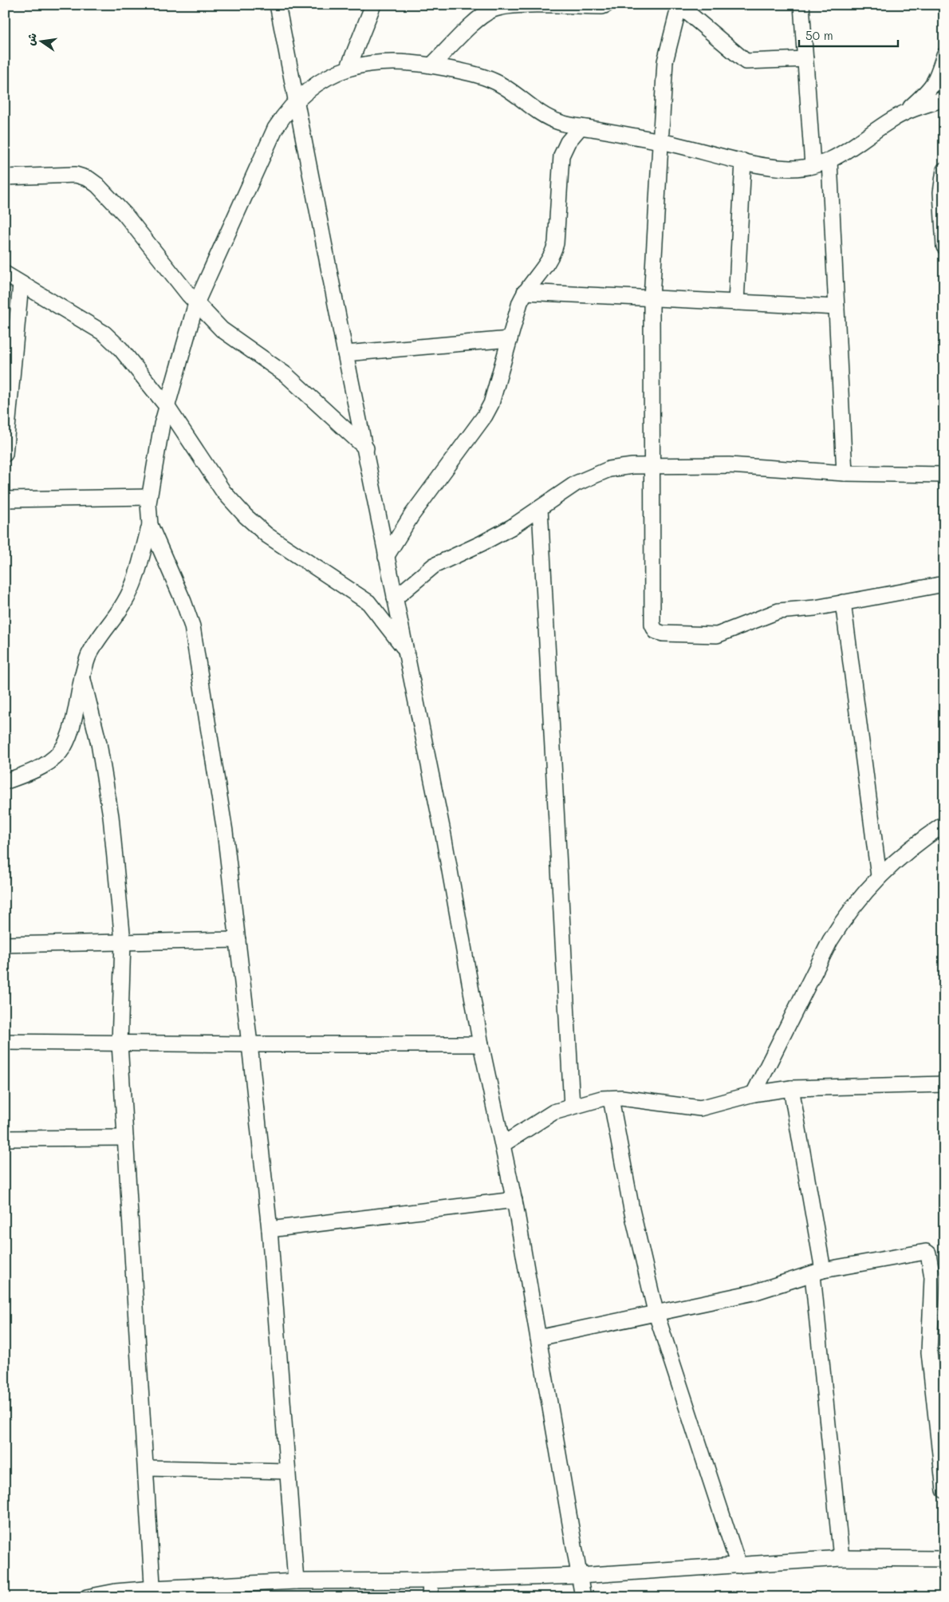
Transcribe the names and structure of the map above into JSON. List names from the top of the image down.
{
  "scale_bar": "50 m",
  "north": "left"
}
